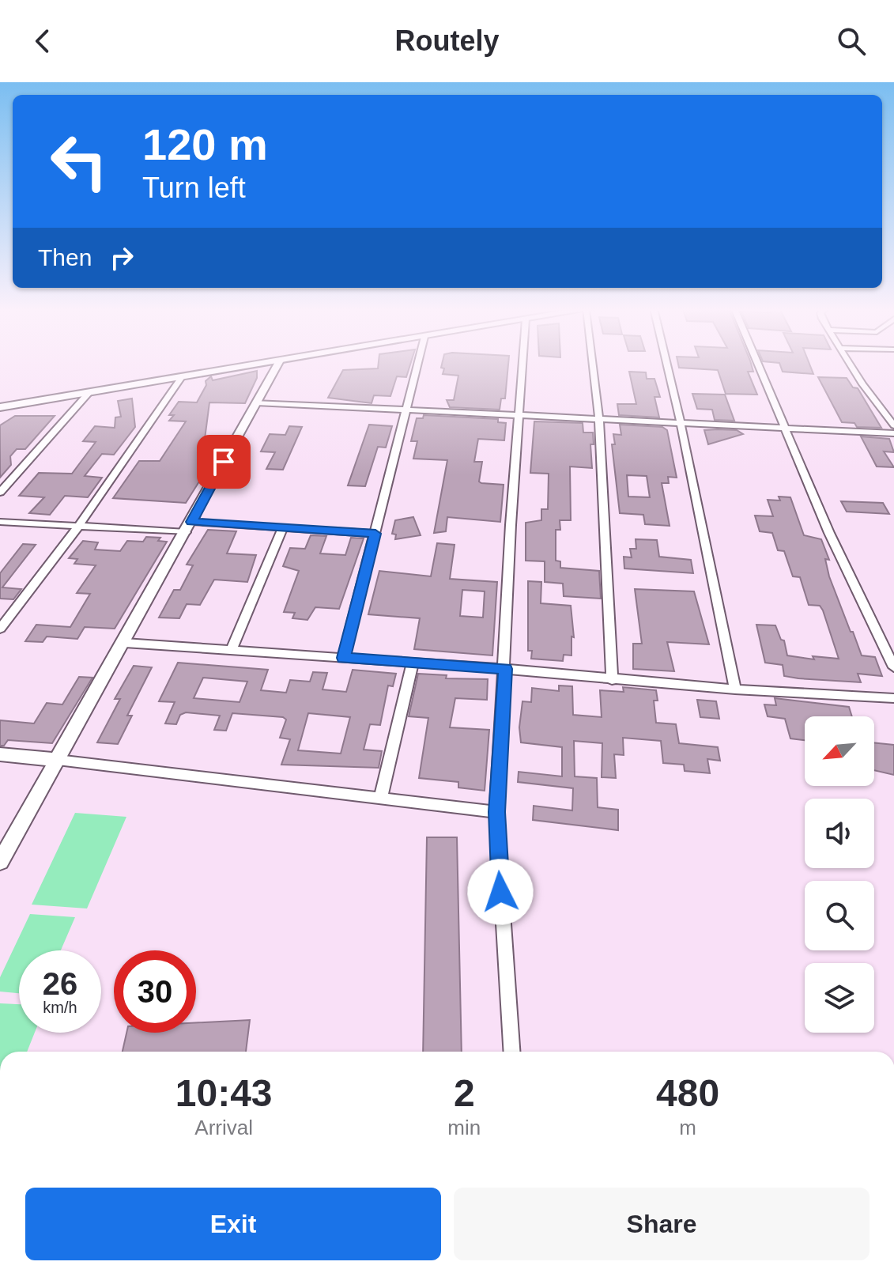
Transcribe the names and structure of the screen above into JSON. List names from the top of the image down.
{
  "north": "bottom left",
  "page": {
    "header": "Routely",
    "turn": ["120 m", "Turn left"],
    "then": "Then",
    "speed": "26 km/h",
    "limit": "30",
    "eta": [
      "10:43",
      "Arrival",
      "2",
      "min",
      "480",
      "m"
    ],
    "buttons": ["Exit", "Share"]
  }
}
